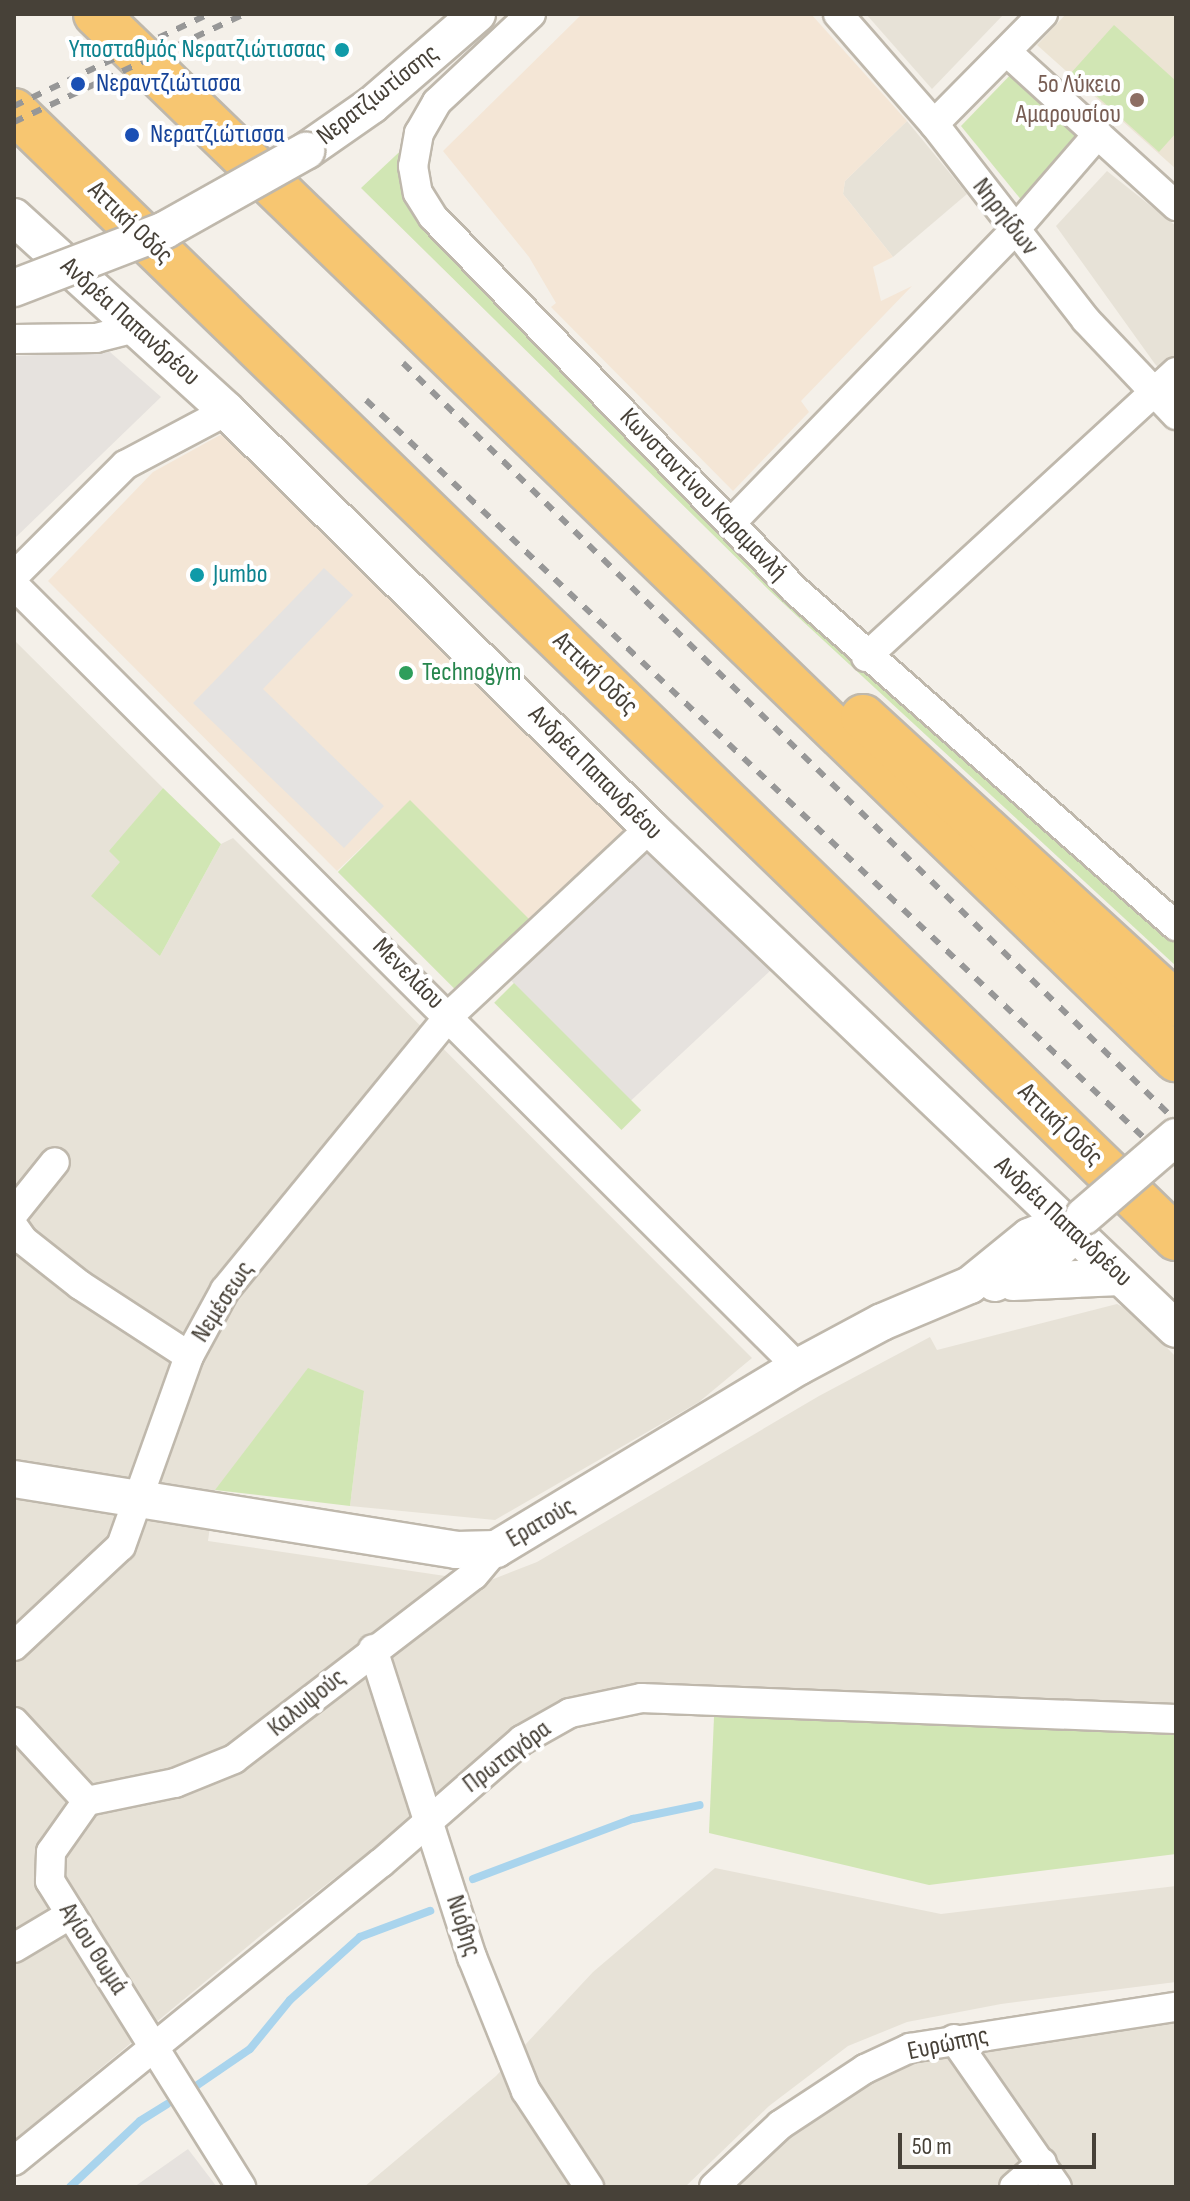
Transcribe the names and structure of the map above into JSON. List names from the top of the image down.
{
  "streets": {
    "highway": ["Αττική Οδός"],
    "street": [
      "Νερατζιωτίσσης",
      "Νηρηίδων",
      "Ανδρέα Παπανδρέου",
      "Κωνσταντίνου Καραμανλή",
      "Μενελάου",
      "Νεμέσεως",
      "Ερατούς",
      "Καλυψούς",
      "Πρωταγόρα",
      "Νιόβης",
      "Αγίου Θωμά",
      "Ευρώπης"
    ]
  },
  "crossings": [
    ["Ανδρέα Παπανδρέου", "Νεμέσεως"],
    ["Ανδρέα Παπανδρέου", "Ερατούς"],
    ["Μενελάου", "Νεμέσεως"],
    ["Μενελάου", "Ερατούς"],
    ["Νεμέσεως", "Ερατούς"],
    ["Ερατούς", "Καλυψούς"],
    ["Καλυψούς", "Νιόβης"],
    ["Καλυψούς", "Αγίου Θωμά"],
    ["Πρωταγόρα", "Νιόβης"],
    ["Πρωταγόρα", "Αγίου Θωμά"]
  ],
  "places": [
    "Υποσταθμός Νερατζιώτισσας",
    "Νεραντζιώτισσα",
    "5ο Λύκειο Αμαρουσίου",
    "Νερατζιώτισσα",
    "Jumbo",
    "Technogym"
  ],
  "scale_bar": "50 m"
}
